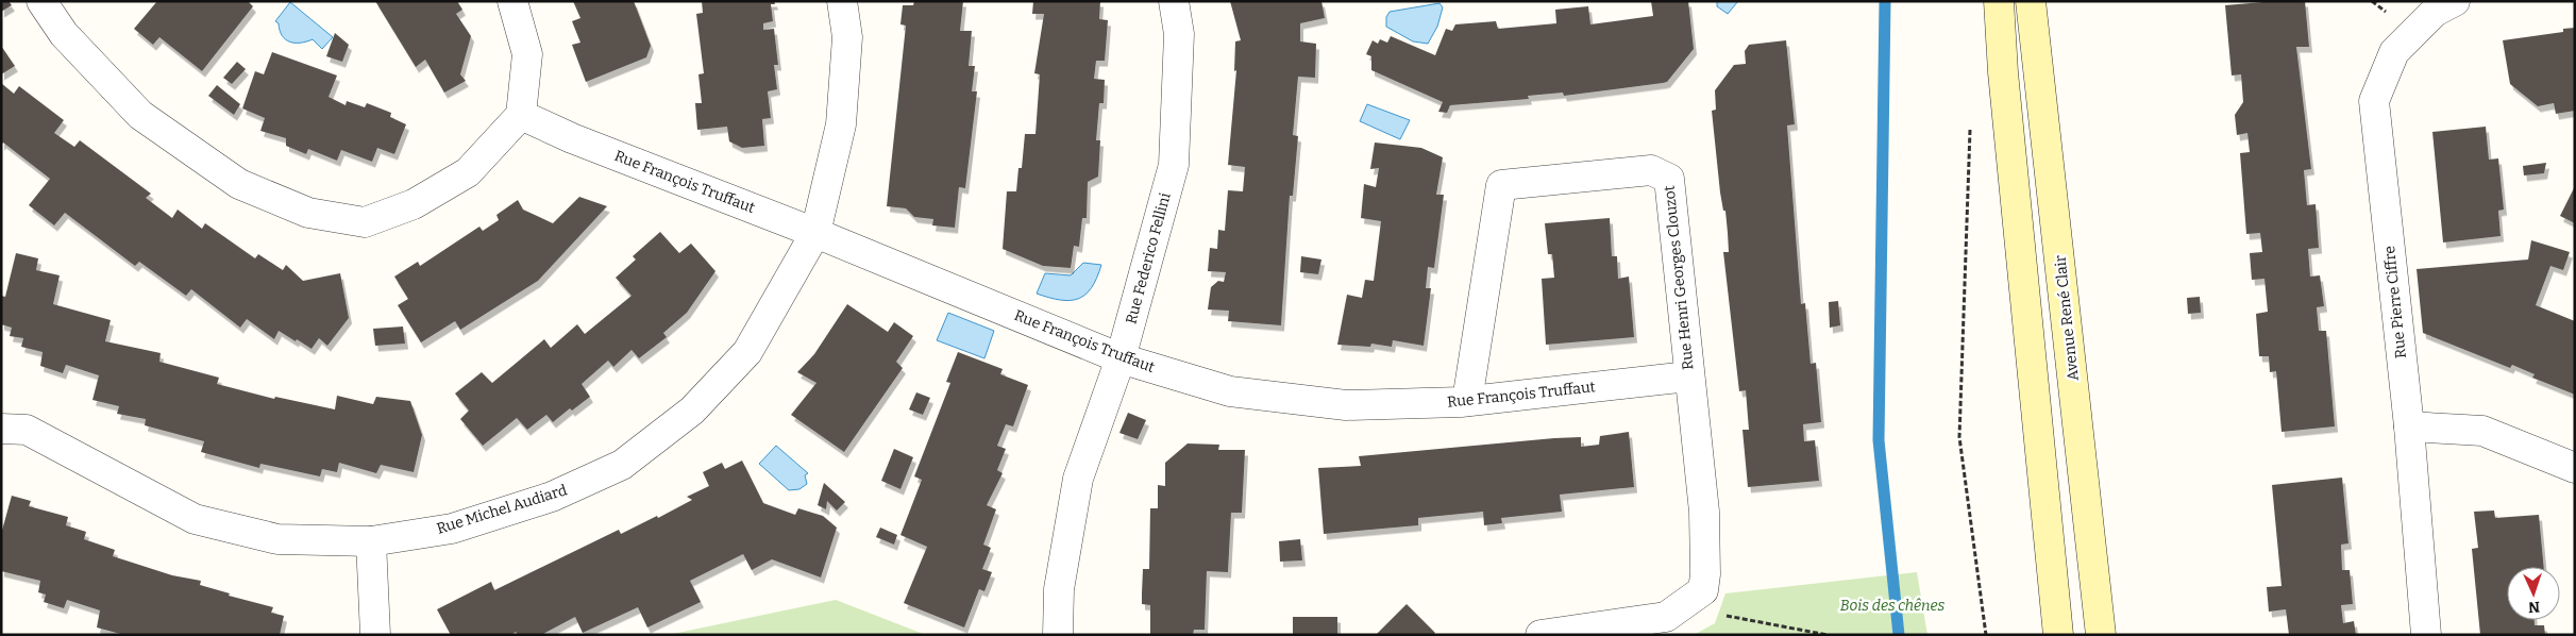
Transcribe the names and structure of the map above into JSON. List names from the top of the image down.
{
  "streets": {
    "main road": ["Avenue René Clair"],
    "street": [
      "Rue François Truffaut",
      "Rue Federico Fellini",
      "Rue Henri Georges Clouzot",
      "Rue Pierre Ciffre",
      "Rue Michel Audiard"
    ]
  },
  "crossings": [
    ["Rue François Truffaut", "Rue Federico Fellini"],
    ["Rue François Truffaut", "Rue Henri Georges Clouzot"],
    ["Rue François Truffaut", "Rue Michel Audiard"]
  ],
  "parks": ["Bois des chênes"],
  "north": "bottom"
}
